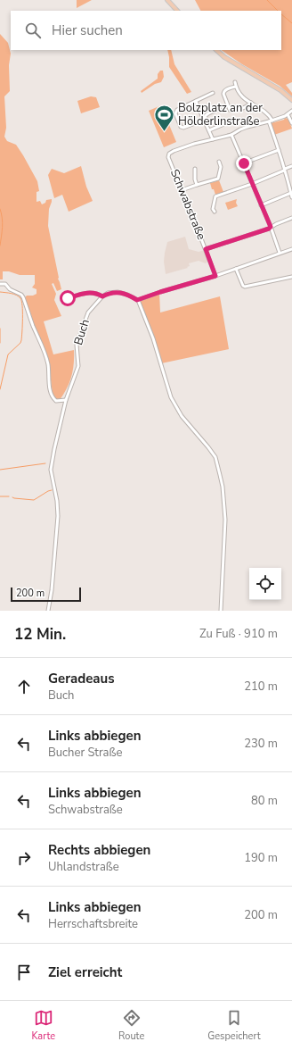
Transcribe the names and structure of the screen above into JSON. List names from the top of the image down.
{
  "streets": {
    "street": ["Schwabstraße", "Buch"]
  },
  "places": {
    "sports": ["Bolzplatz an der Hölderlinstraße"]
  },
  "scale_bar": "200 m",
  "page": {
    "search": "Hier suchen",
    "scale": "200 m",
    "heading": ["12 Min.", "Zu Fuß · 910 m"],
    "list": [
      ["Geradeaus", "Buch", "210 m"],
      ["Links abbiegen", "Bucher Straße", "230 m"],
      ["Links abbiegen", "Schwabstraße", "80 m"],
      ["Rechts abbiegen", "Uhlandstraße", "190 m"],
      ["Links abbiegen", "Herrschaftsbreite", "200 m"],
      "Ziel erreicht"
    ],
    "nav": ["Karte", "Route", "Gespeichert"]
  }
}
